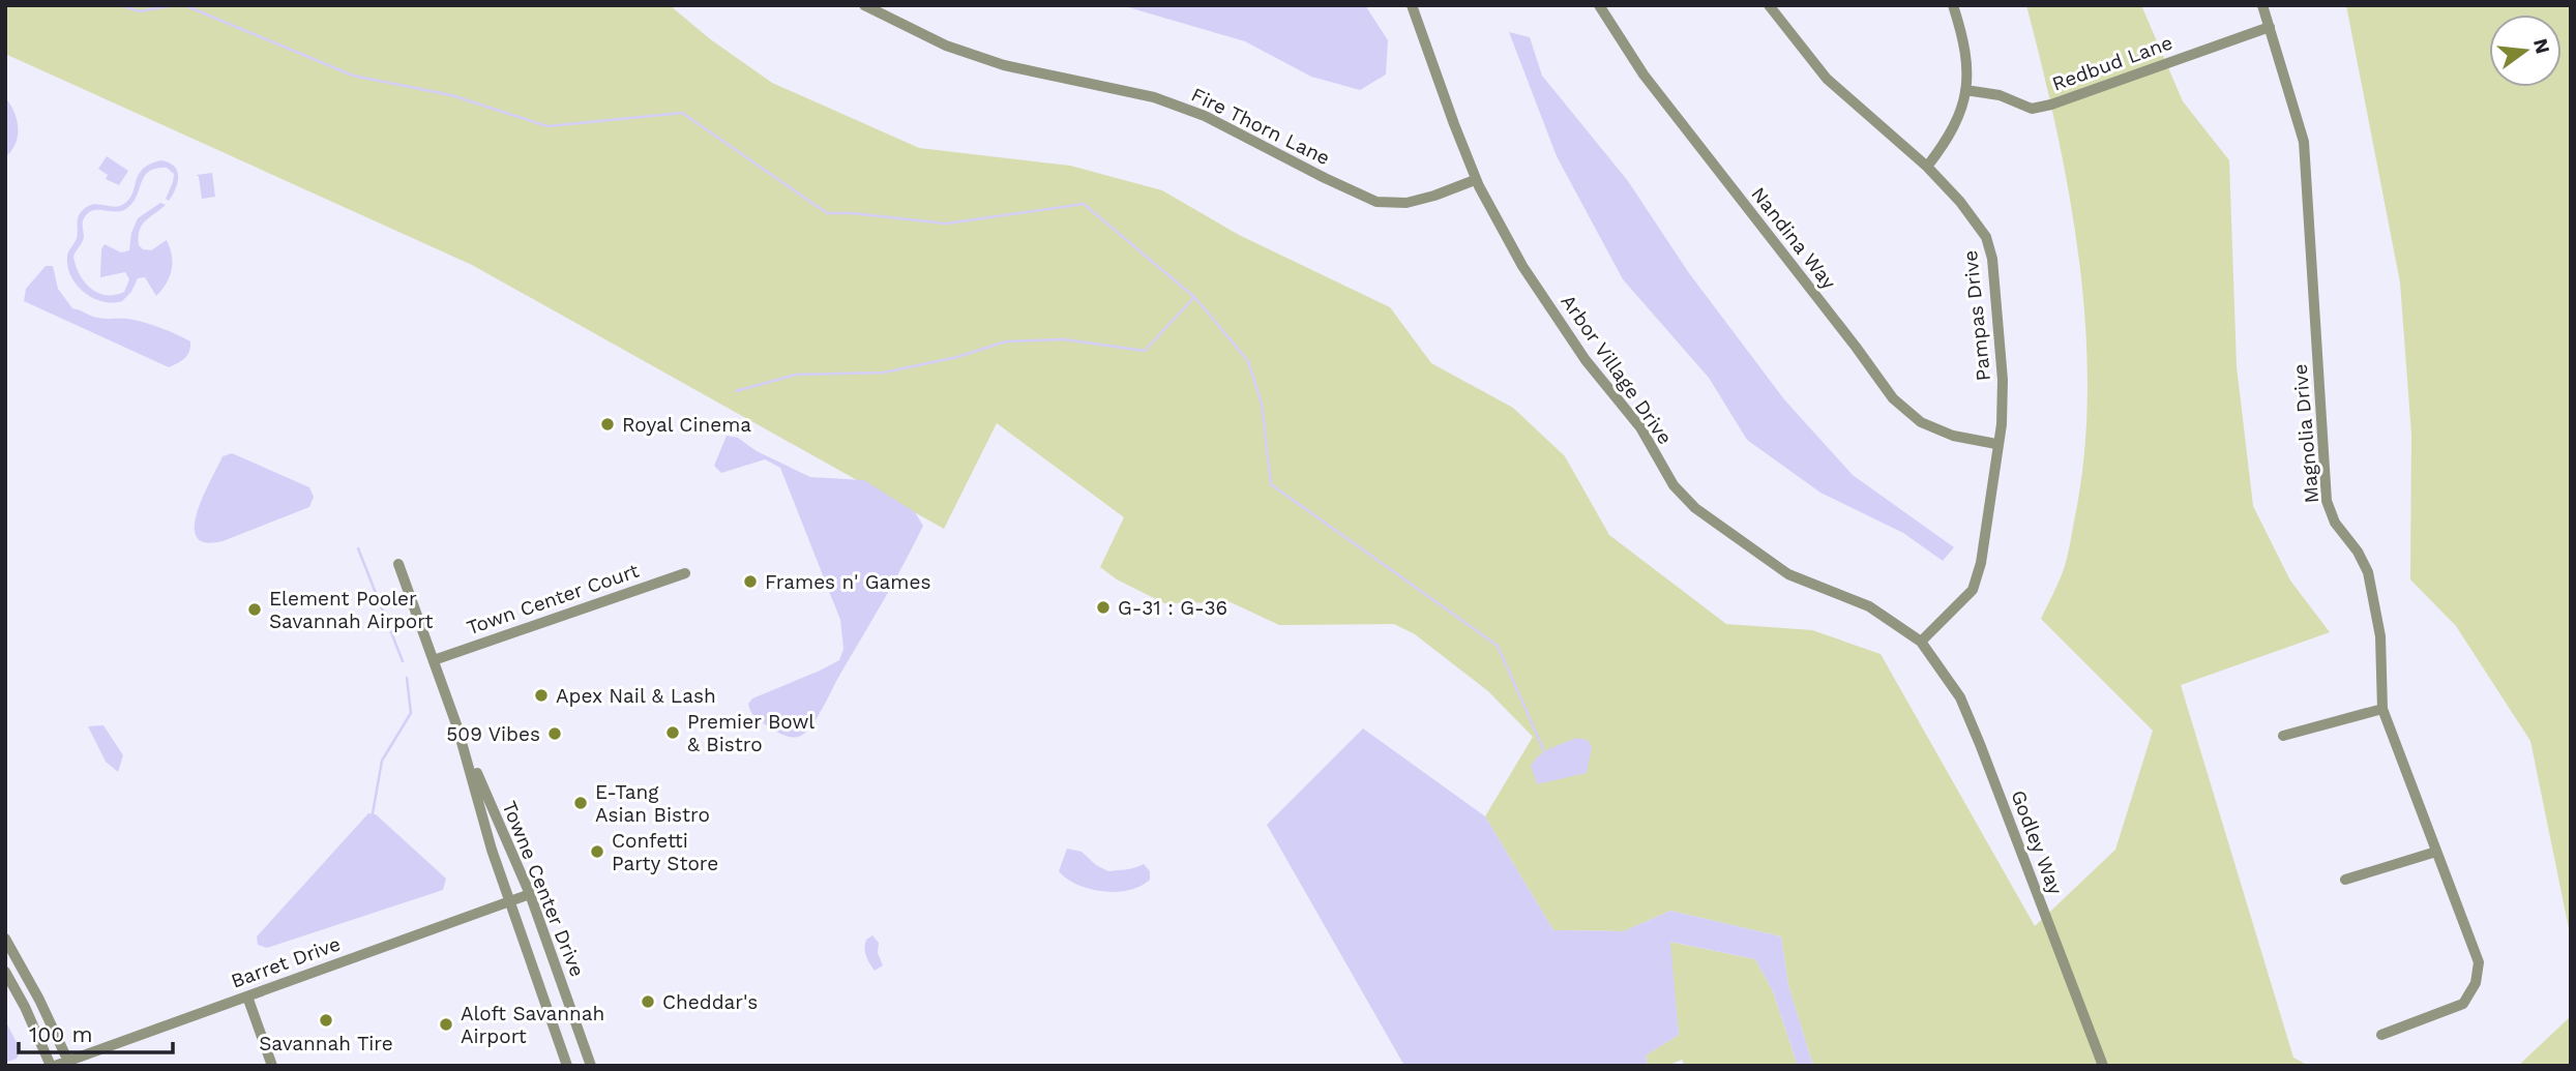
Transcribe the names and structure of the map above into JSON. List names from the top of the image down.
{
  "streets": {
    "street": [
      "Redbud Lane",
      "Fire Thorn Lane",
      "Nandina Way",
      "Pampas Drive",
      "Arbor Village Drive",
      "Magnolia Drive",
      "Town Center Court",
      "Godley Way",
      "Towne Center Drive",
      "Barret Drive"
    ]
  },
  "crossings": [
    ["Redbud Lane", "Magnolia Drive"],
    ["Fire Thorn Lane", "Arbor Village Drive"],
    ["Nandina Way", "Pampas Drive"],
    ["Pampas Drive", "Arbor Village Drive"],
    ["Pampas Drive", "Godley Way"],
    ["Arbor Village Drive", "Godley Way"],
    ["Town Center Court", "Towne Center Drive"],
    ["Towne Center Drive", "Barret Drive"]
  ],
  "places": [
    "Royal Cinema",
    "Frames n' Games",
    "G-31 : G-36",
    "Element Pooler Savannah Airport",
    "Apex Nail & Lash",
    "Premier Bowl & Bistro",
    "509 Vibes",
    "E-Tang Asian Bistro",
    "Confetti Party Store",
    "Cheddar's",
    "Savannah Tire",
    "Aloft Savannah Airport"
  ],
  "scale_bar": "100 m",
  "north": "right"
}
